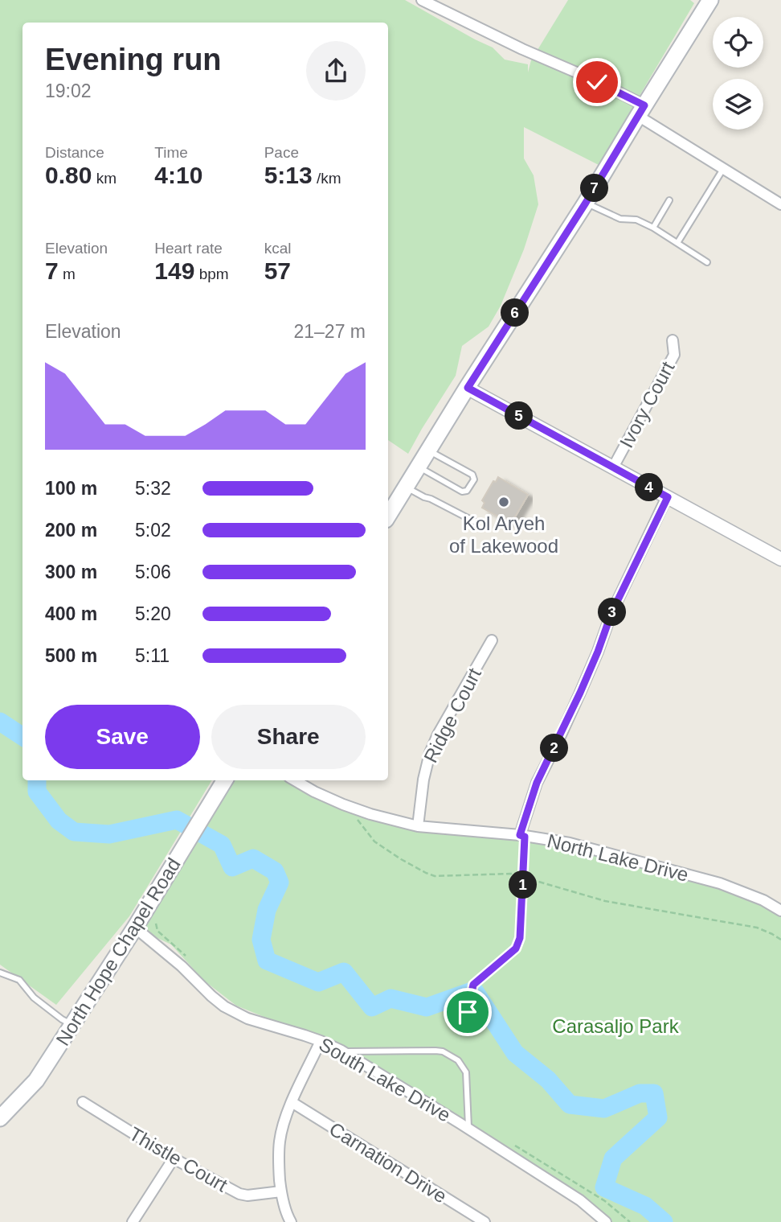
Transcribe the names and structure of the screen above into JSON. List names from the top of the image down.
{
  "streets": {
    "main road": ["North Hope Chapel Road"],
    "street": [
      "Ivory Court",
      "Ridge Court",
      "North Lake Drive",
      "South Lake Drive",
      "Thistle Court",
      "Carnation Drive"
    ]
  },
  "crossings": [
    ["Ridge Court", "North Lake Drive"],
    ["North Hope Chapel Road", "South Lake Drive"]
  ],
  "parks": ["Carasaljo Park"],
  "places": ["Kol Aryeh of Lakewood"],
  "page": {
    "heading": ["Evening run", "19:02"],
    "stats": [
      ["Distance", "0.80 km"],
      ["Time", "4:10"],
      ["Pace", "5:13 /km"],
      ["Elevation", "7 m"],
      ["Heart rate", "149 bpm"],
      ["kcal", "57"]
    ],
    "pins": [
      "7",
      "6",
      "5",
      "4",
      "3",
      "2",
      "1"
    ],
    "chart": ["Elevation", "21–27 m"],
    "list": [
      {
        "name": "100 m",
        "note": "5:32"
      },
      {
        "name": "200 m",
        "note": "5:02"
      },
      {
        "name": "300 m",
        "note": "5:06"
      },
      {
        "name": "400 m",
        "note": "5:20"
      },
      {
        "name": "500 m",
        "note": "5:11"
      }
    ],
    "buttons": ["Save", "Share"]
  }
}
